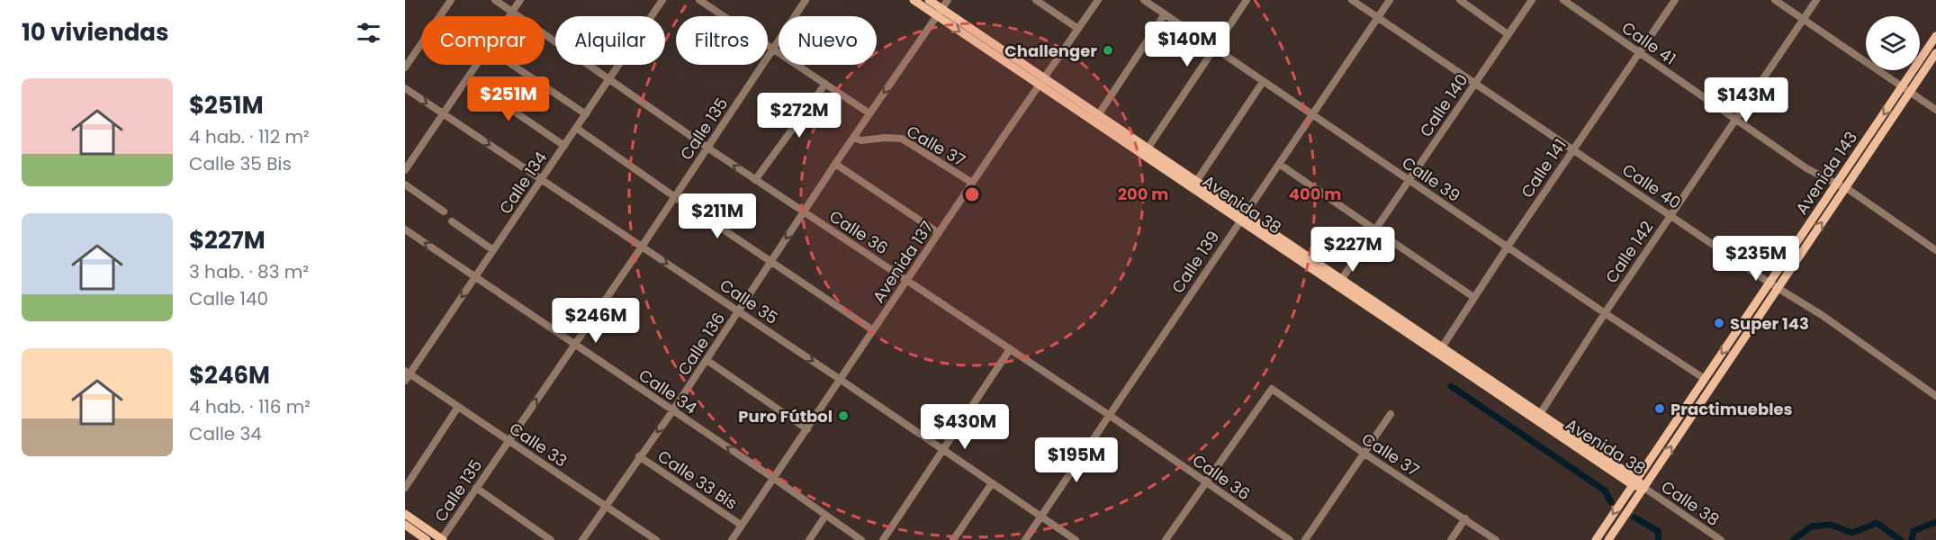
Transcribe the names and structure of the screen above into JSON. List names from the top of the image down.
{
  "streets": {
    "main road": ["Avenida 143", "Avenida 38"],
    "street": [
      "Calle 41",
      "Calle 140",
      "Calle 135",
      "Calle 37",
      "Calle 141",
      "Calle 39",
      "Calle 134",
      "Calle 40",
      "Calle 36",
      "Calle 142",
      "Avenida 137",
      "Calle 139",
      "Calle 35",
      "Calle 136",
      "Calle 34",
      "Calle 33",
      "Calle 33 Bis",
      "Calle 38"
    ]
  },
  "crossings": [
    ["Calle 41", "Calle 141"],
    ["Calle 41", "Avenida 143"],
    ["Calle 41", "Calle 142"],
    ["Calle 140", "Calle 39"],
    ["Calle 140", "Calle 40"],
    ["Calle 140", "Avenida 38"],
    ["Calle 135", "Calle 36"],
    ["Calle 135", "Calle 35"],
    ["Calle 135", "Calle 34"],
    ["Calle 135", "Calle 33"],
    ["Calle 37", "Calle 36"],
    ["Calle 37", "Avenida 137"],
    ["Calle 37", "Calle 136"],
    ["Calle 141", "Calle 39"],
    ["Calle 141", "Calle 40"],
    ["Calle 141", "Avenida 38"],
    ["Avenida 143", "Calle 39"],
    ["Avenida 143", "Calle 40"],
    ["Avenida 143", "Avenida 38"],
    ["Avenida 143", "Calle 38"],
    ["Calle 39", "Calle 142"],
    ["Calle 39", "Calle 139"],
    ["Calle 134", "Calle 36"],
    ["Calle 134", "Calle 35"],
    ["Calle 134", "Calle 34"],
    ["Calle 134", "Calle 33"],
    ["Calle 40", "Calle 142"],
    ["Calle 40", "Calle 139"],
    ["Avenida 38", "Calle 142"],
    ["Avenida 38", "Avenida 137"],
    ["Avenida 38", "Calle 139"],
    ["Avenida 38", "Calle 136"],
    ["Avenida 38", "Calle 38"],
    ["Calle 36", "Avenida 137"],
    ["Calle 36", "Calle 139"],
    ["Calle 36", "Calle 136"],
    ["Avenida 137", "Calle 35"],
    ["Avenida 137", "Calle 34"],
    ["Avenida 137", "Calle 33 Bis"],
    ["Calle 139", "Calle 35"],
    ["Calle 35", "Calle 136"],
    ["Calle 136", "Calle 34"],
    ["Calle 136", "Calle 33"],
    ["Calle 136", "Calle 33 Bis"]
  ],
  "one_way": ["Calle 136"],
  "places": [
    "Challenger",
    "Super 143",
    "Practimuebles",
    "Puro Fútbol"
  ],
  "page": {
    "heading": "10 viviendas",
    "chip": [
      "Comprar",
      "Alquilar",
      "Filtros",
      "Nuevo"
    ],
    "price": [
      "$140M",
      "$251M",
      "$143M",
      "$272M",
      "$211M",
      "$227M",
      "$235M",
      "$246M",
      "$430M",
      "$195M"
    ],
    "list": [
      {
        "name": "$251M",
        "note": "4 hab. · 112 m² · Calle 35 Bis"
      },
      {
        "name": "$227M",
        "note": "3 hab. · 83 m² · Calle 140"
      },
      {
        "name": "$246M",
        "note": "4 hab. · 116 m² · Calle 34"
      }
    ]
  },
  "rings": ["200 m", "400 m"]
}
